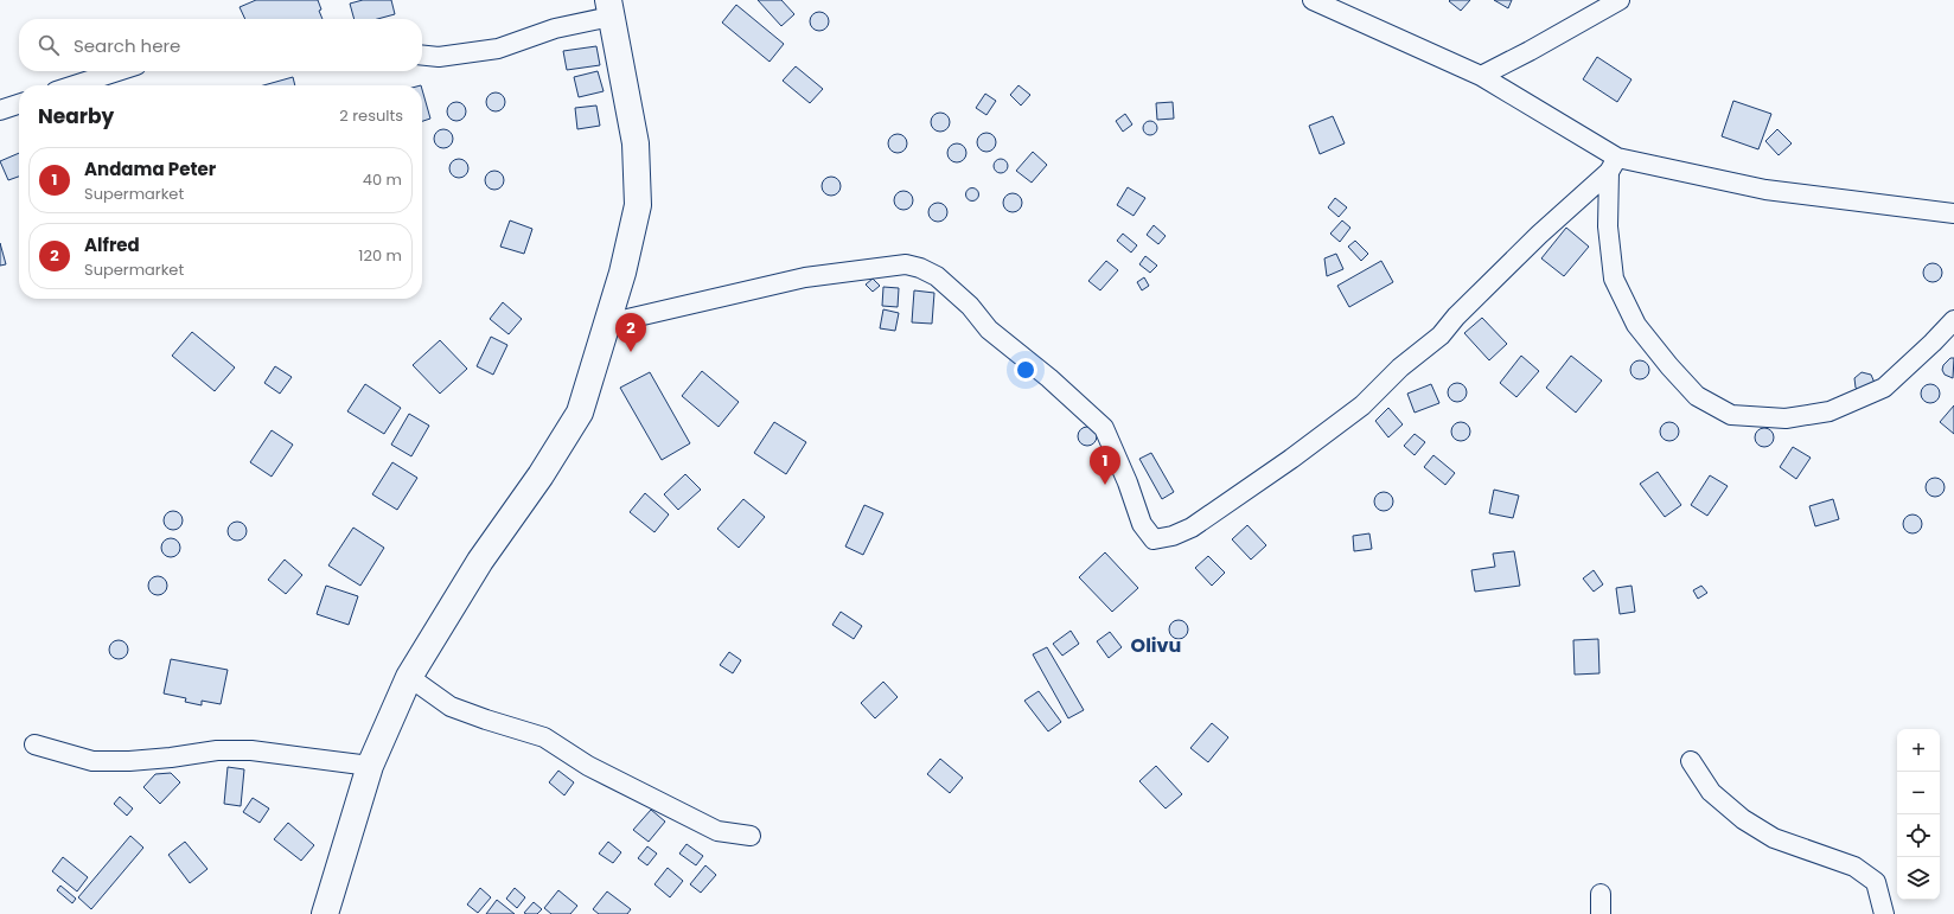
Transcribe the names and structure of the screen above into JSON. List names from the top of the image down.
{
  "districts": ["Olivu"],
  "page": {
    "search": "Search here",
    "heading": ["Nearby", "2 results"],
    "list": [
      {
        "mark": "1",
        "name": "Andama Peter",
        "note": "Supermarket",
        "value": "40 m"
      },
      {
        "mark": "2",
        "name": "Alfred",
        "note": "Supermarket",
        "value": "120 m"
      }
    ],
    "pins": ["2", "1"],
    "map_buttons": ["+", "−"]
  }
}
